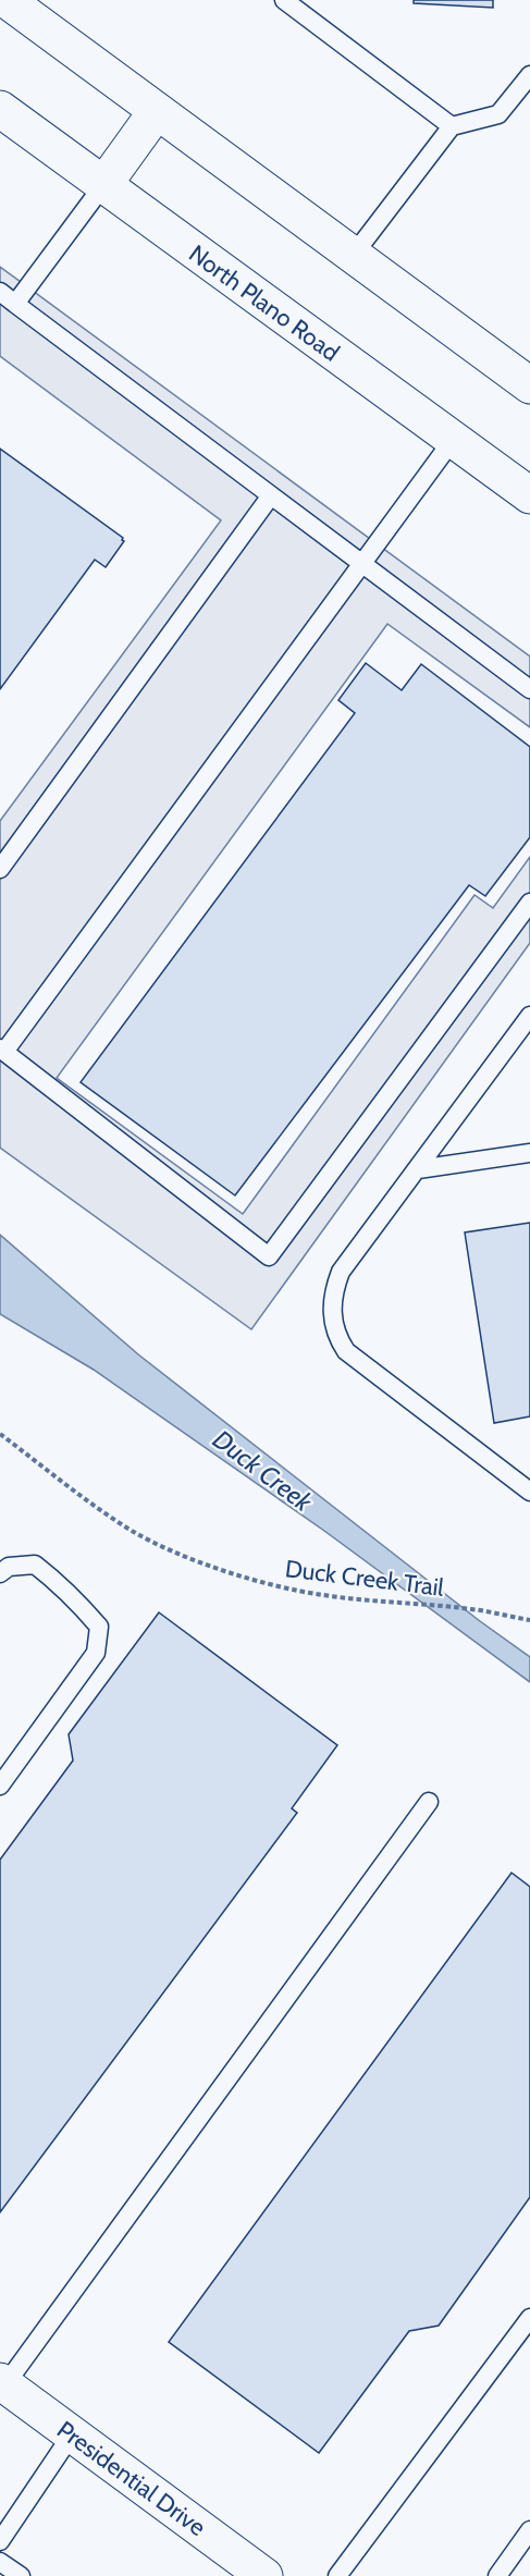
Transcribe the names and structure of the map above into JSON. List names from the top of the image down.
{
  "streets": {
    "main road": ["North Plano Road", "Presidential Drive"],
    "path": ["Duck Creek Trail"]
  },
  "water": ["Duck Creek"]
}
